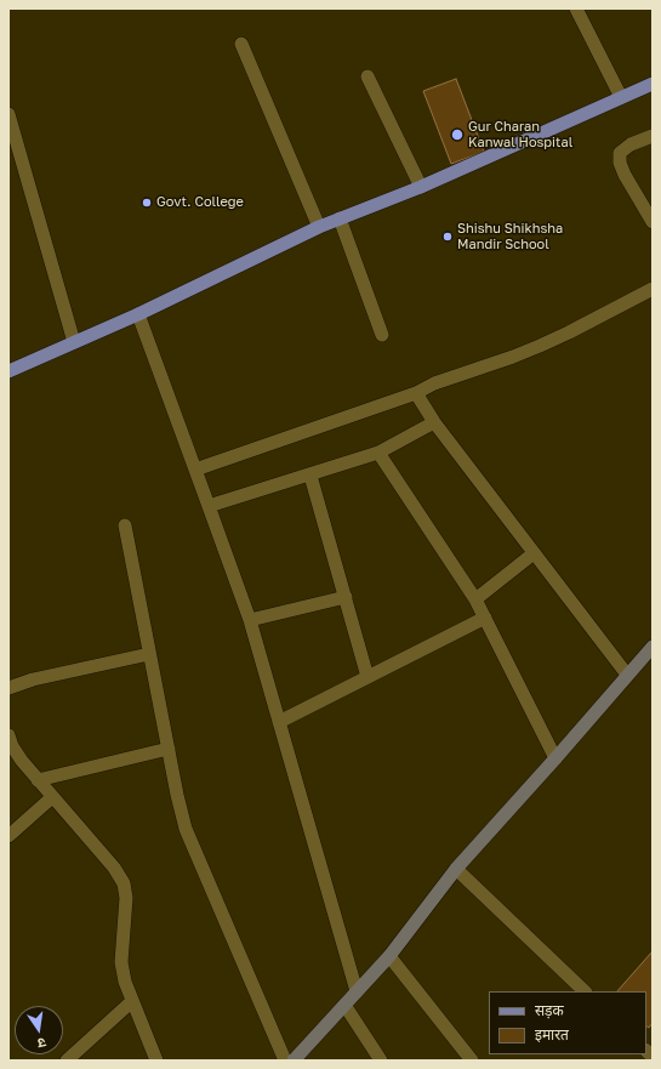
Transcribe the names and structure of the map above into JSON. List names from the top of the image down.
{
  "places": ["Gur Charan Kanwal Hospital", "Govt. College", "Shishu Shikhsha Mandir School"],
  "legend": ["सड़क", "इमारत"],
  "north": "bottom"
}
